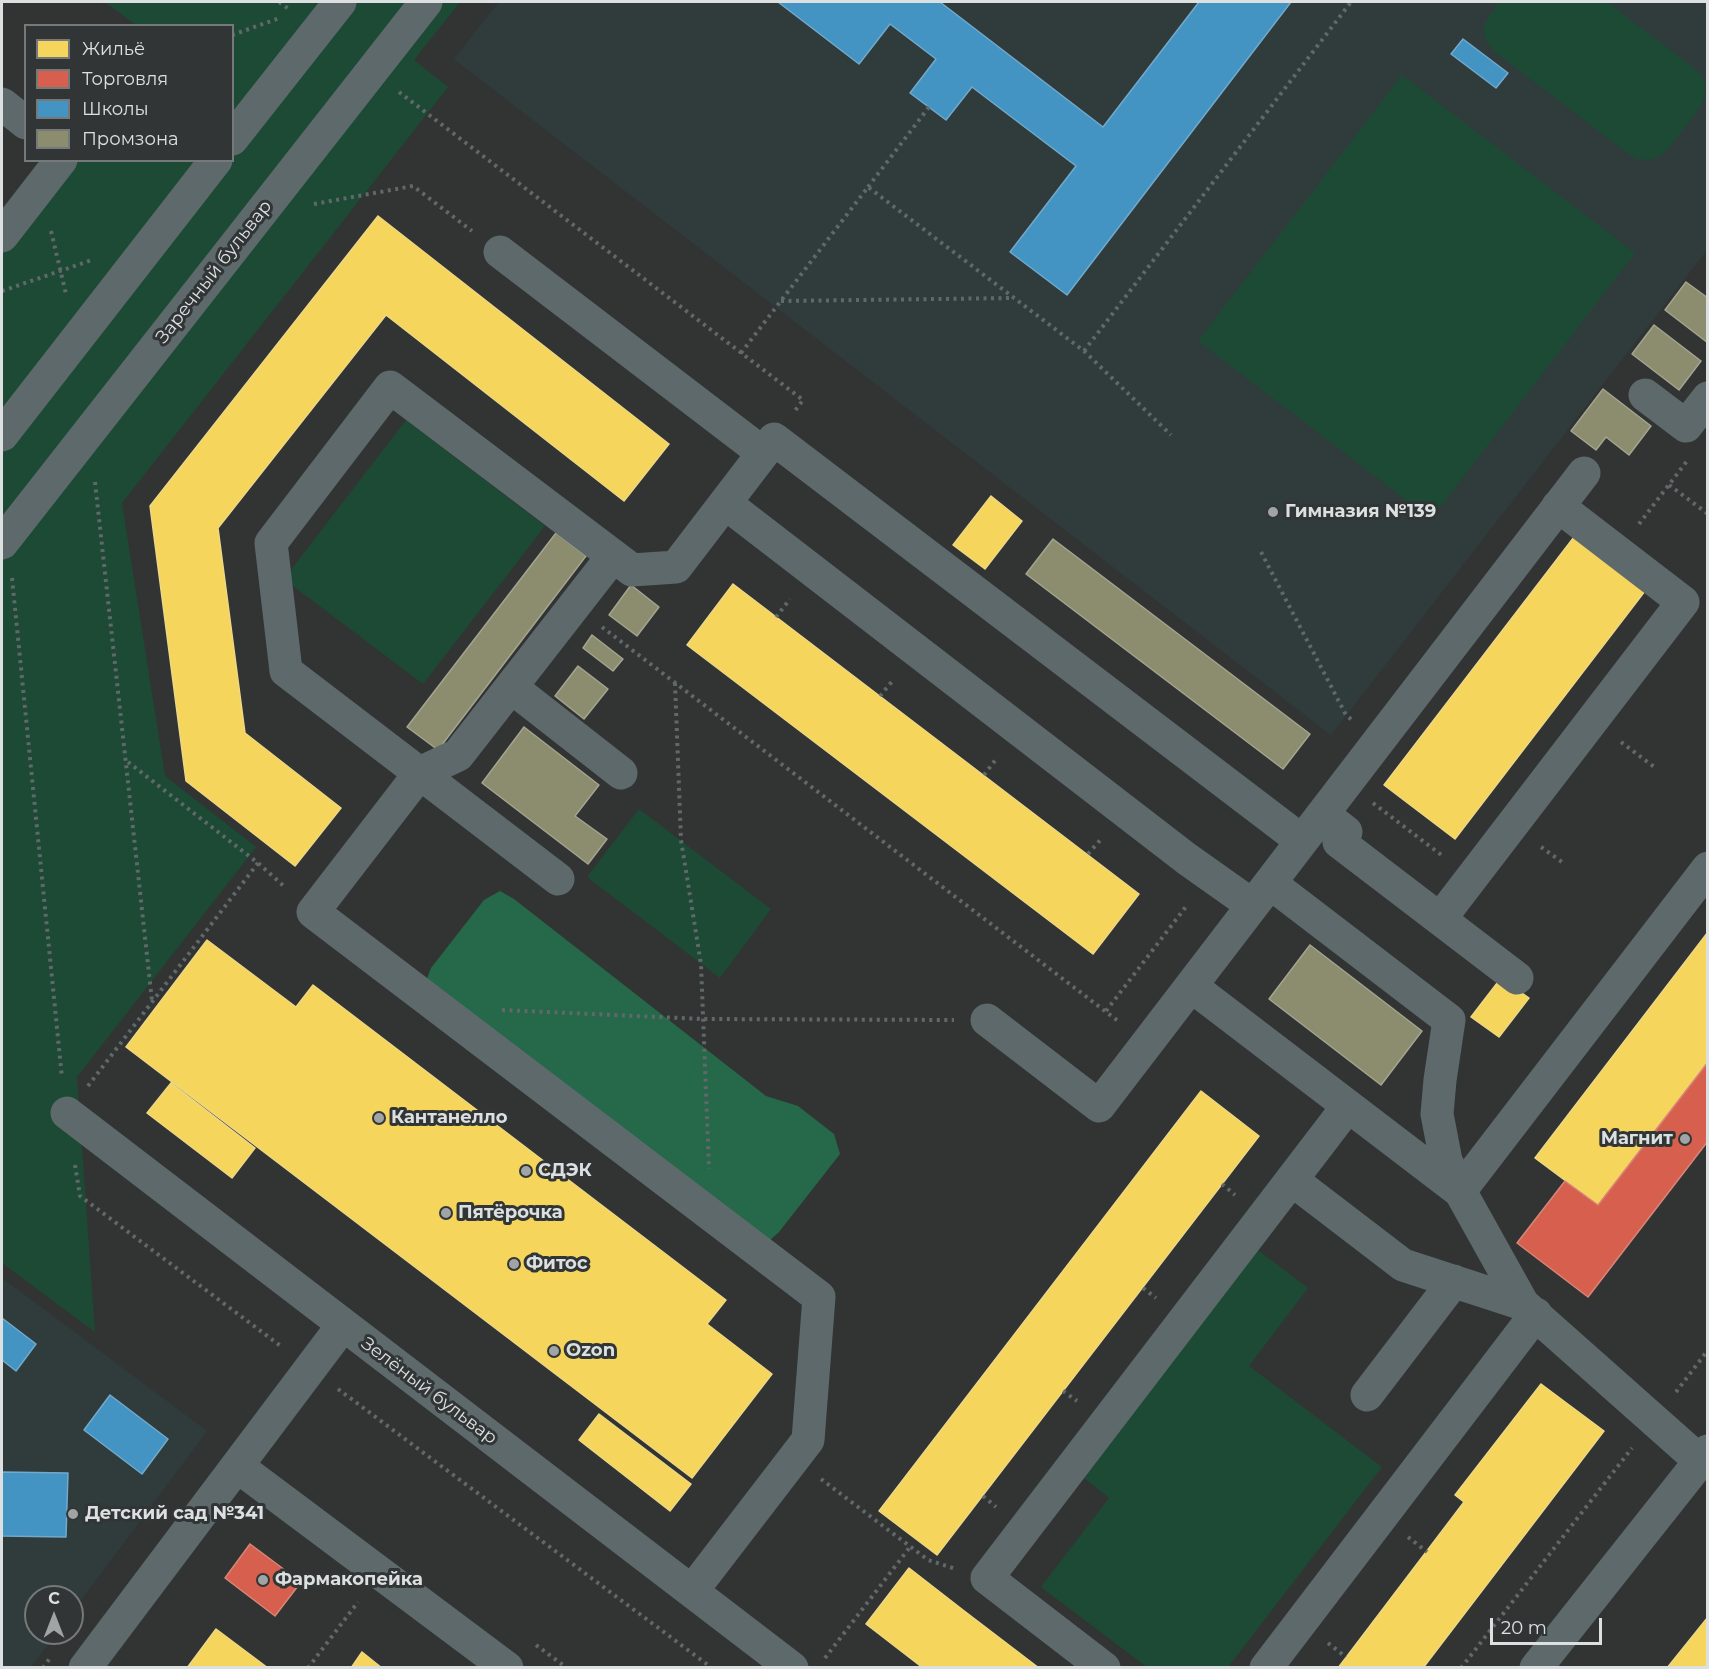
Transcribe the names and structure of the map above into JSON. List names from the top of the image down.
{
  "streets": {
    "street": ["Заречный бульвар", "Зелёный бульвар"]
  },
  "places": [
    "Гимназия №139",
    "Кантанелло",
    "Магнит",
    "СДЭК",
    "Пятёрочка",
    "Фитос",
    "Ozon",
    "Детский сад №341",
    "Фармакопейка"
  ],
  "legend": [
    "Жильё",
    "Торговля",
    "Школы",
    "Промзона"
  ],
  "scale_bar": "20 m",
  "north": "top"
}
